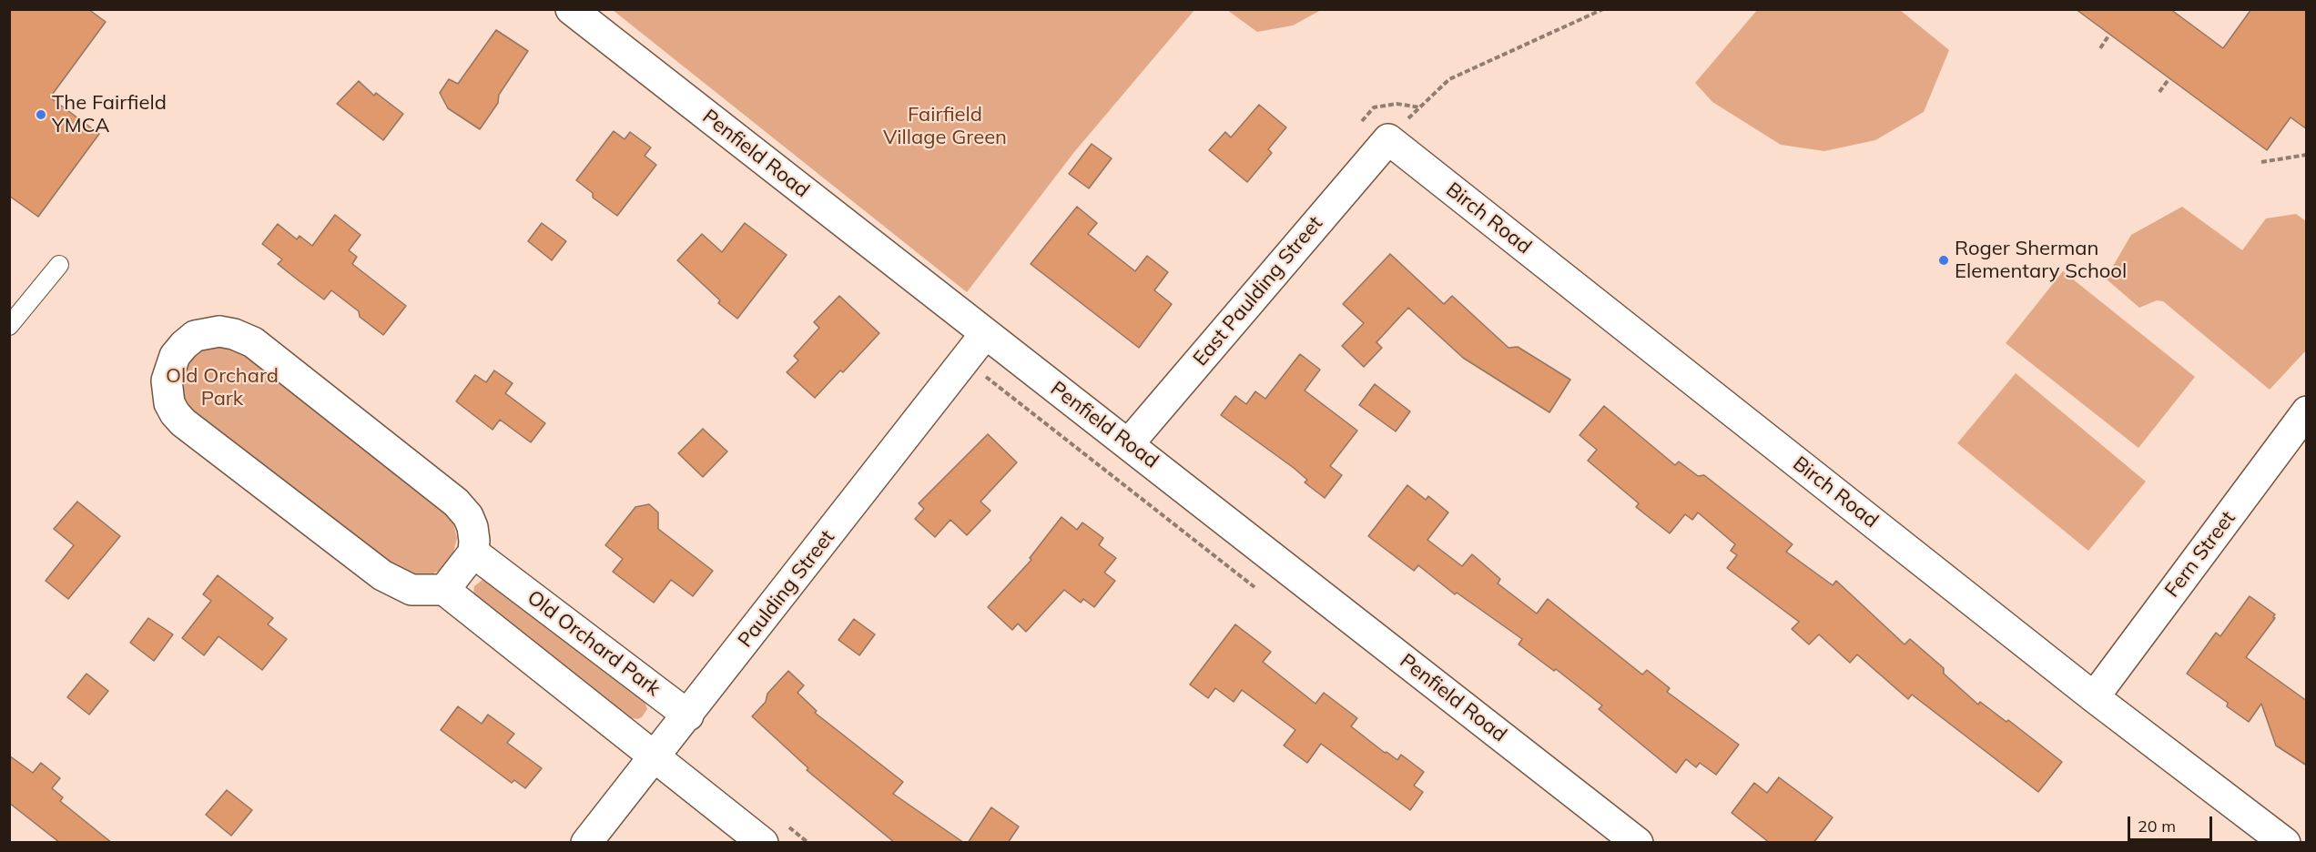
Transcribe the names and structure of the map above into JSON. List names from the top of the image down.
{
  "streets": {
    "street": [
      "Penfield Road",
      "Birch Road",
      "East Paulding Street",
      "Fern Street",
      "Paulding Street",
      "Old Orchard Park"
    ]
  },
  "crossings": [
    ["Penfield Road", "East Paulding Street"],
    ["Penfield Road", "Paulding Street"],
    ["Birch Road", "East Paulding Street"],
    ["Birch Road", "Fern Street"],
    ["Paulding Street", "Old Orchard Park"]
  ],
  "parks": ["Fairfield Village Green", "Old Orchard Park"],
  "places": ["The Fairfield YMCA", "Roger Sherman Elementary School"],
  "scale_bar": "20 m"
}
